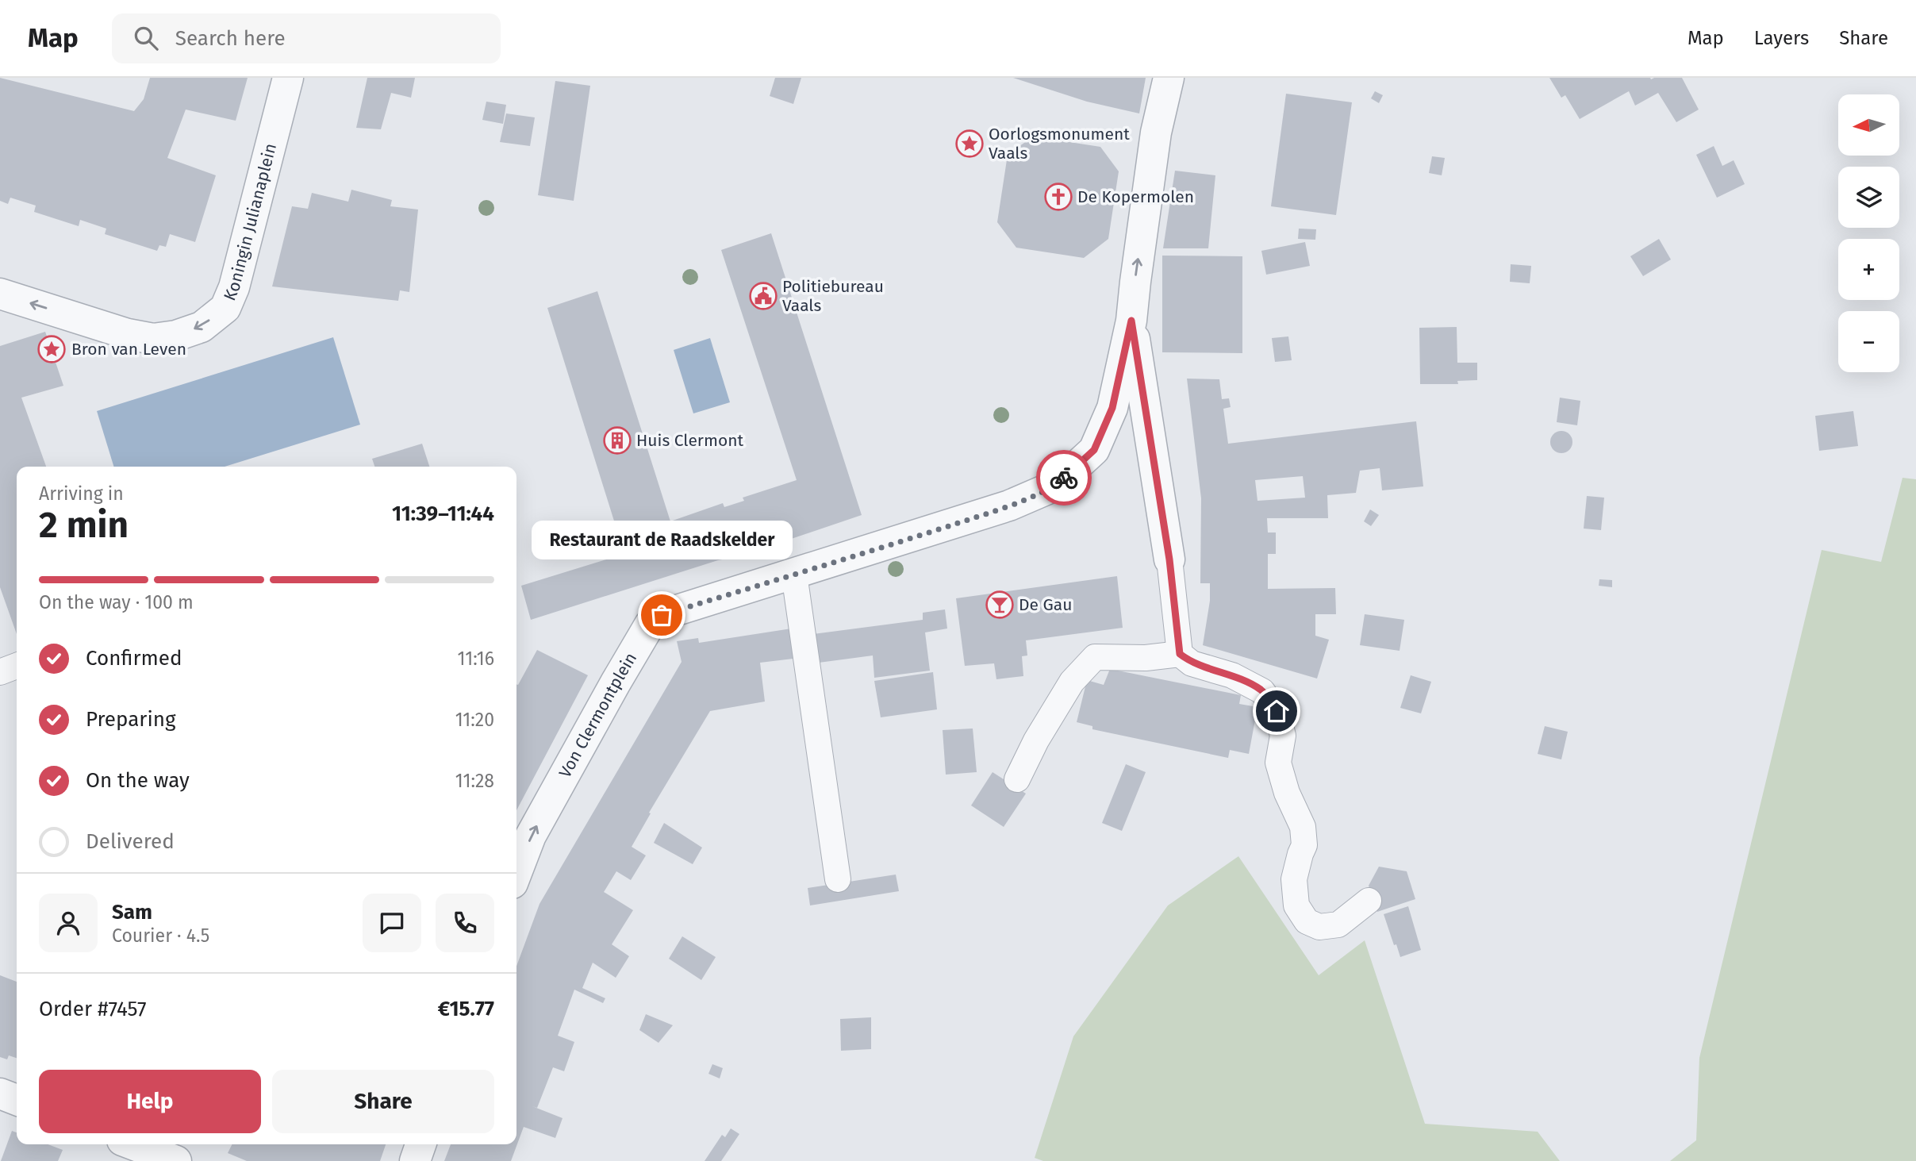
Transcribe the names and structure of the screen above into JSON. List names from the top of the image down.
{
  "streets": {
    "street": ["Koningin Julianaplein", "Von Clermontplein"]
  },
  "one_way": ["Von Clermontplein"],
  "places": {
    "place": ["Oorlogsmonument Vaals", "Bron van Leven"],
    "church": ["De Kopermolen"],
    "public building": ["Politiebureau Vaals"],
    "building": ["Huis Clermont"],
    "bar": ["De Gau"],
    "other": ["Restaurant de Raadskelder"]
  },
  "north": "left",
  "page": {
    "header": "Map",
    "search": "Search here",
    "nav": ["Map", "Layers", "Share"],
    "map_buttons": ["+", "−"],
    "heading": ["2 min", "Arriving in", "11:39–11:44"],
    "panel": [
      "Sam",
      "Courier · 4.5",
      "Order #7457",
      "€15.77"
    ],
    "bubble": "Restaurant de Raadskelder",
    "bar": "On the way · 100 m",
    "list": [
      ["Confirmed", "11:16"],
      ["Preparing", "11:20"],
      ["On the way", "11:28"],
      "Delivered"
    ],
    "buttons": ["Help", "Share"]
  }
}
